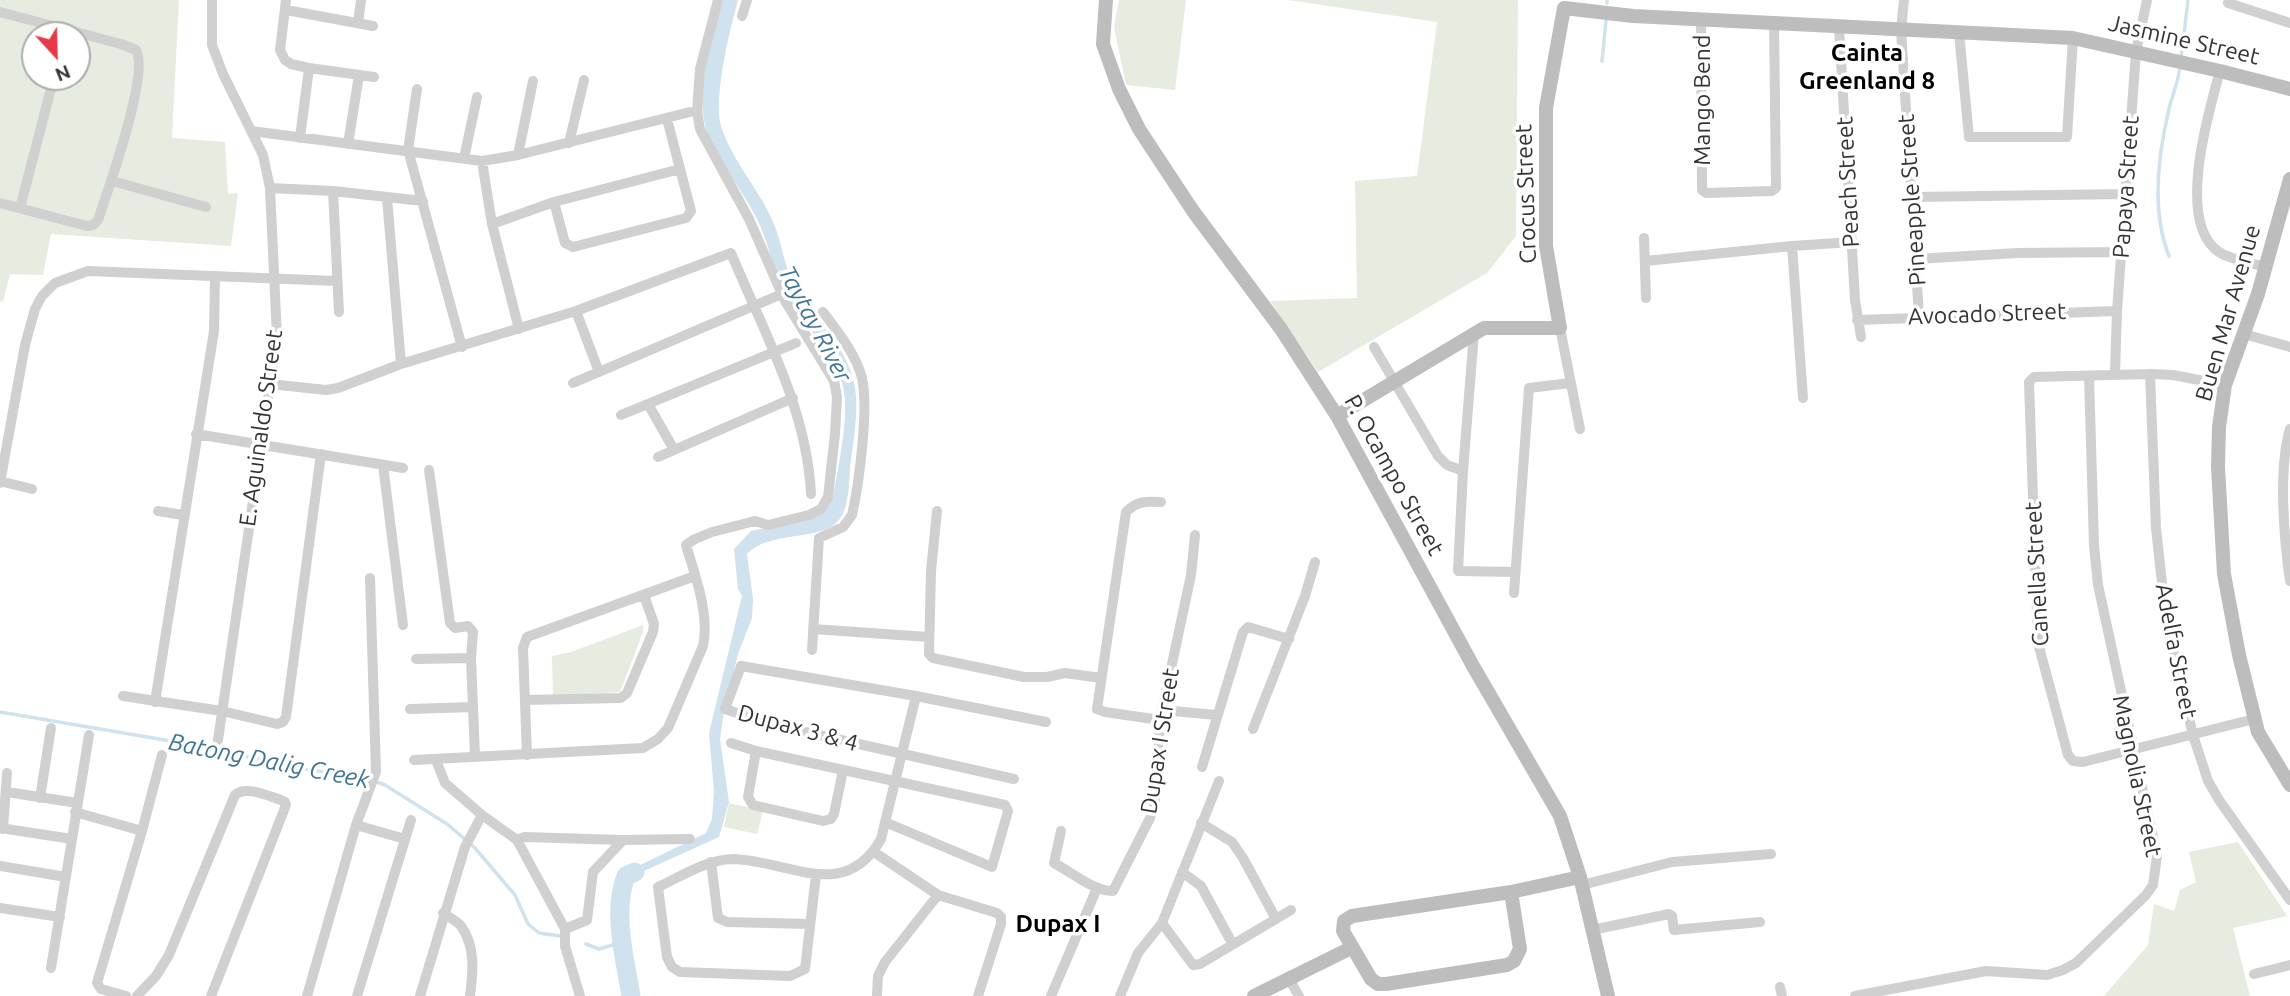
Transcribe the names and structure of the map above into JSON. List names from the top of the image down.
{
  "streets": {
    "street": [
      "Jasmine Street",
      "Mango Bend",
      "Peach Street",
      "Papaya Street",
      "Crocus Street",
      "Pineapple Street",
      "Buen Mar Avenue",
      "Avocado Street",
      "E. Aguinaldo Street",
      "P. Ocampo Street",
      "Canella Street",
      "Adelfa Street",
      "Dupax 3 & 4",
      "Dupax I Street",
      "Magnolia Street"
    ]
  },
  "crossings": [
    ["Jasmine Street", "Mango Bend"],
    ["Jasmine Street", "Peach Street"],
    ["Jasmine Street", "Papaya Street"],
    ["Jasmine Street", "Crocus Street"],
    ["Jasmine Street", "Pineapple Street"],
    ["Peach Street", "Avocado Street"],
    ["Papaya Street", "Avocado Street"],
    ["Pineapple Street", "Avocado Street"],
    ["Canella Street", "Magnolia Street"]
  ],
  "districts": ["Cainta Greenland 8", "Dupax I"],
  "water": ["Taytay River", "Batong Dalig Creek"],
  "north": "bottom"
}
